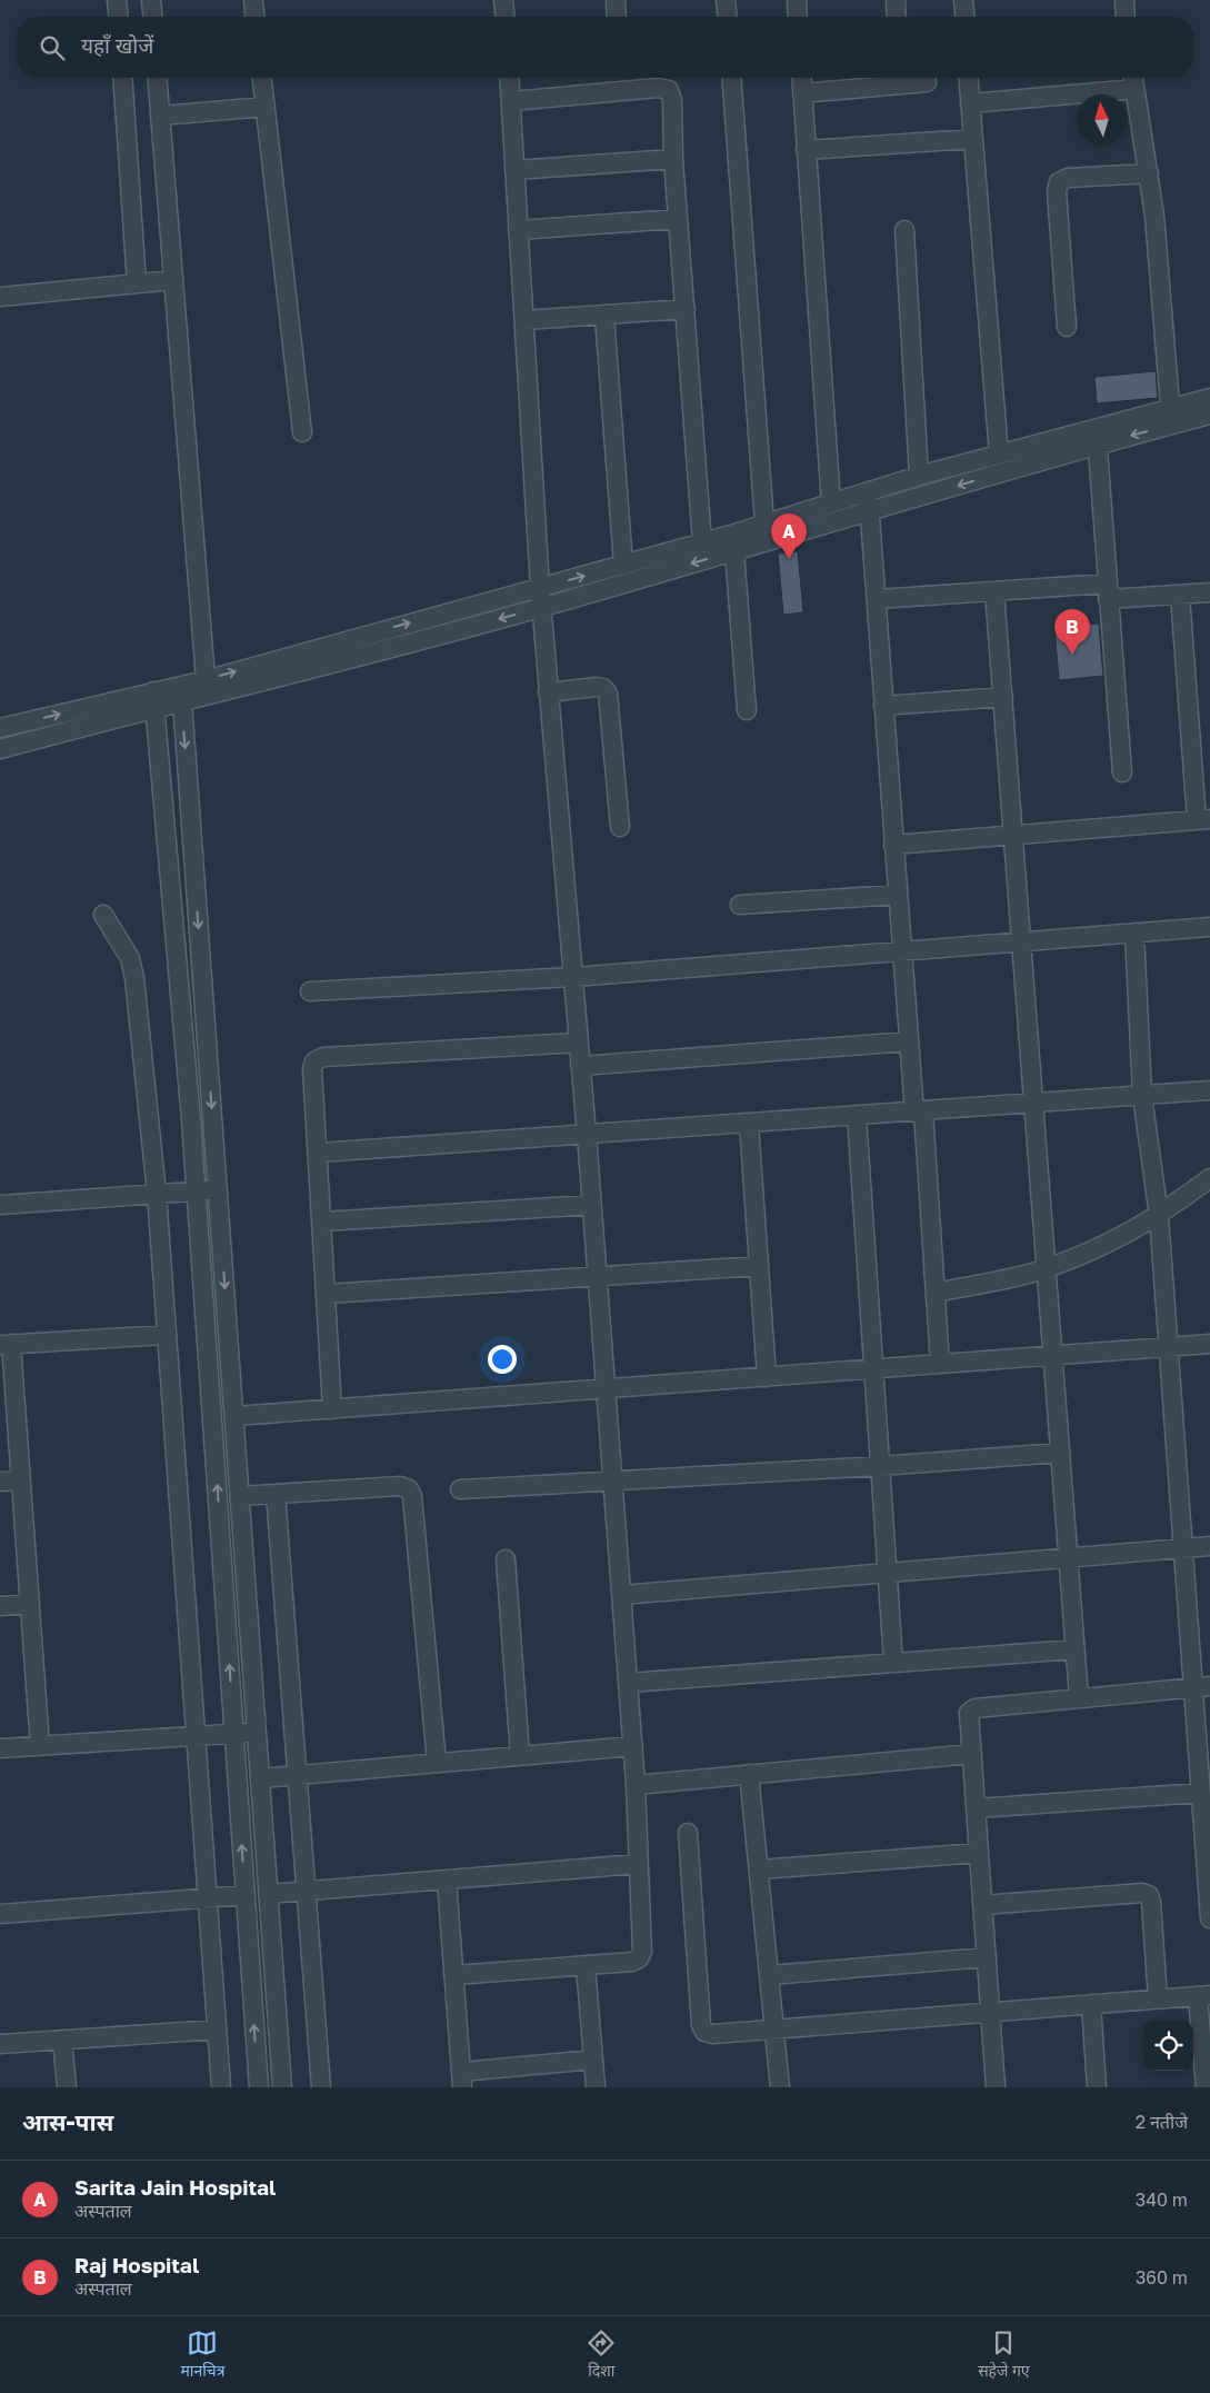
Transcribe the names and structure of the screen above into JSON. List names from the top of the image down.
{
  "north": "top",
  "page": {
    "search": "यहाँ खोजें",
    "pins": ["A", "B"],
    "heading": ["आस-पास", "2 नतीजे"],
    "list": [
      {
        "mark": "A",
        "name": "Sarita Jain Hospital",
        "note": "अस्पताल",
        "value": "340 m"
      },
      {
        "mark": "B",
        "name": "Raj Hospital",
        "note": "अस्पताल",
        "value": "360 m"
      }
    ],
    "nav": ["मानचित्र", "दिशा", "सहेजे गए"]
  }
}
